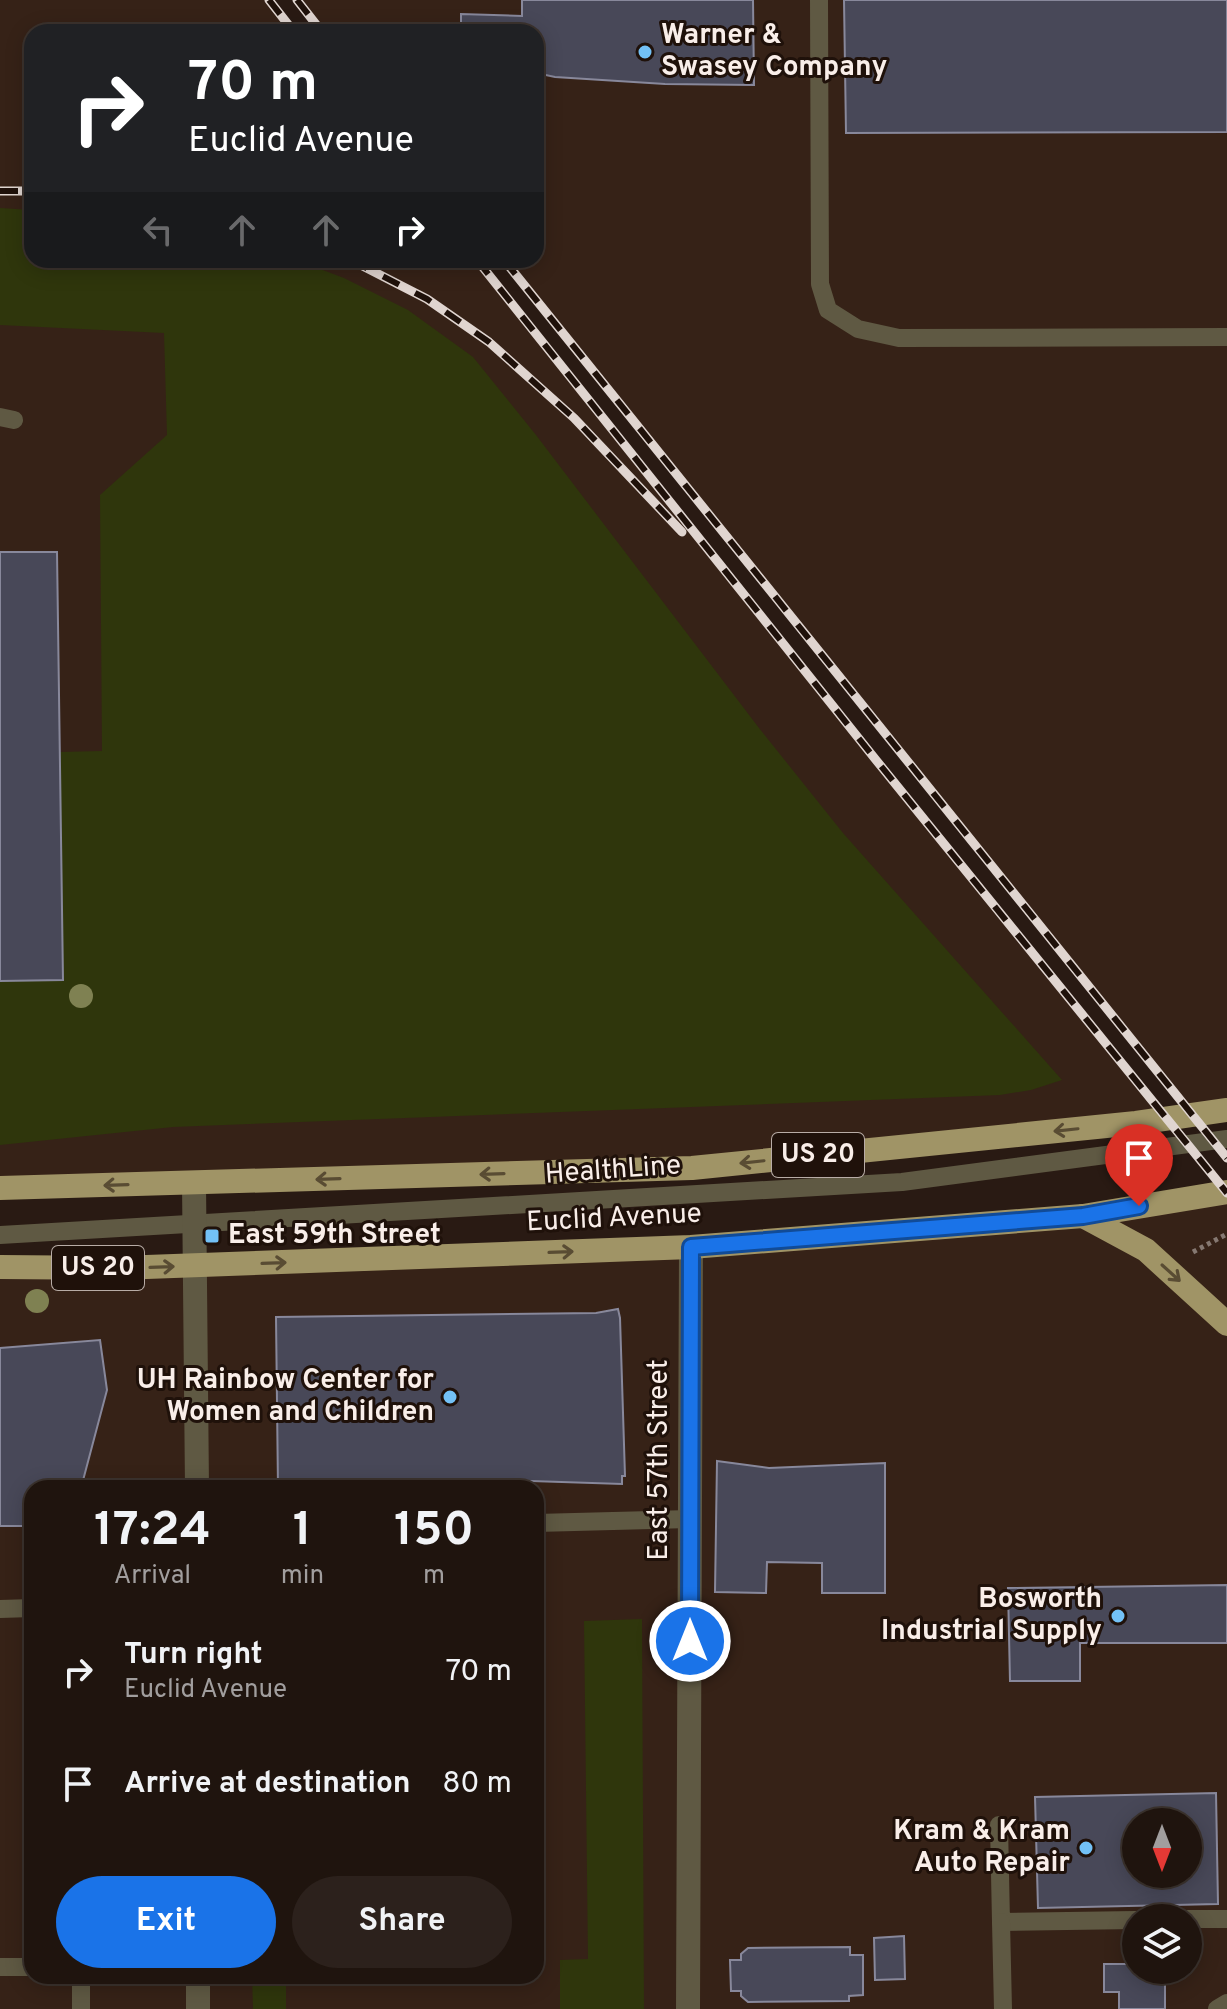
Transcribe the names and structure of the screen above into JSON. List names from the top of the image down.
{
  "streets": {
    "main road": ["US 20", "Euclid Avenue"],
    "street": ["East 57th Street"],
    "lane": ["HealthLine"]
  },
  "crossings": [
    ["Euclid Avenue", "East 57th Street"]
  ],
  "places": {
    "other": [
      "Warner & Swasey Company",
      "UH Rainbow Center for Women and Children",
      "Bosworth Industrial Supply",
      "Kram & Kram Auto Repair"
    ],
    "transit": ["East 59th Street"]
  },
  "north": "bottom",
  "page": {
    "turn": ["70 m", "Euclid Avenue"],
    "eta": [
      "17:24",
      "Arrival",
      "1",
      "min",
      "150",
      "m"
    ],
    "list": [
      {
        "name": "Turn right",
        "note": "Euclid Avenue",
        "value": "70 m"
      },
      {
        "name": "Arrive at destination",
        "value": "80 m"
      }
    ],
    "buttons": ["Exit", "Share"]
  }
}
